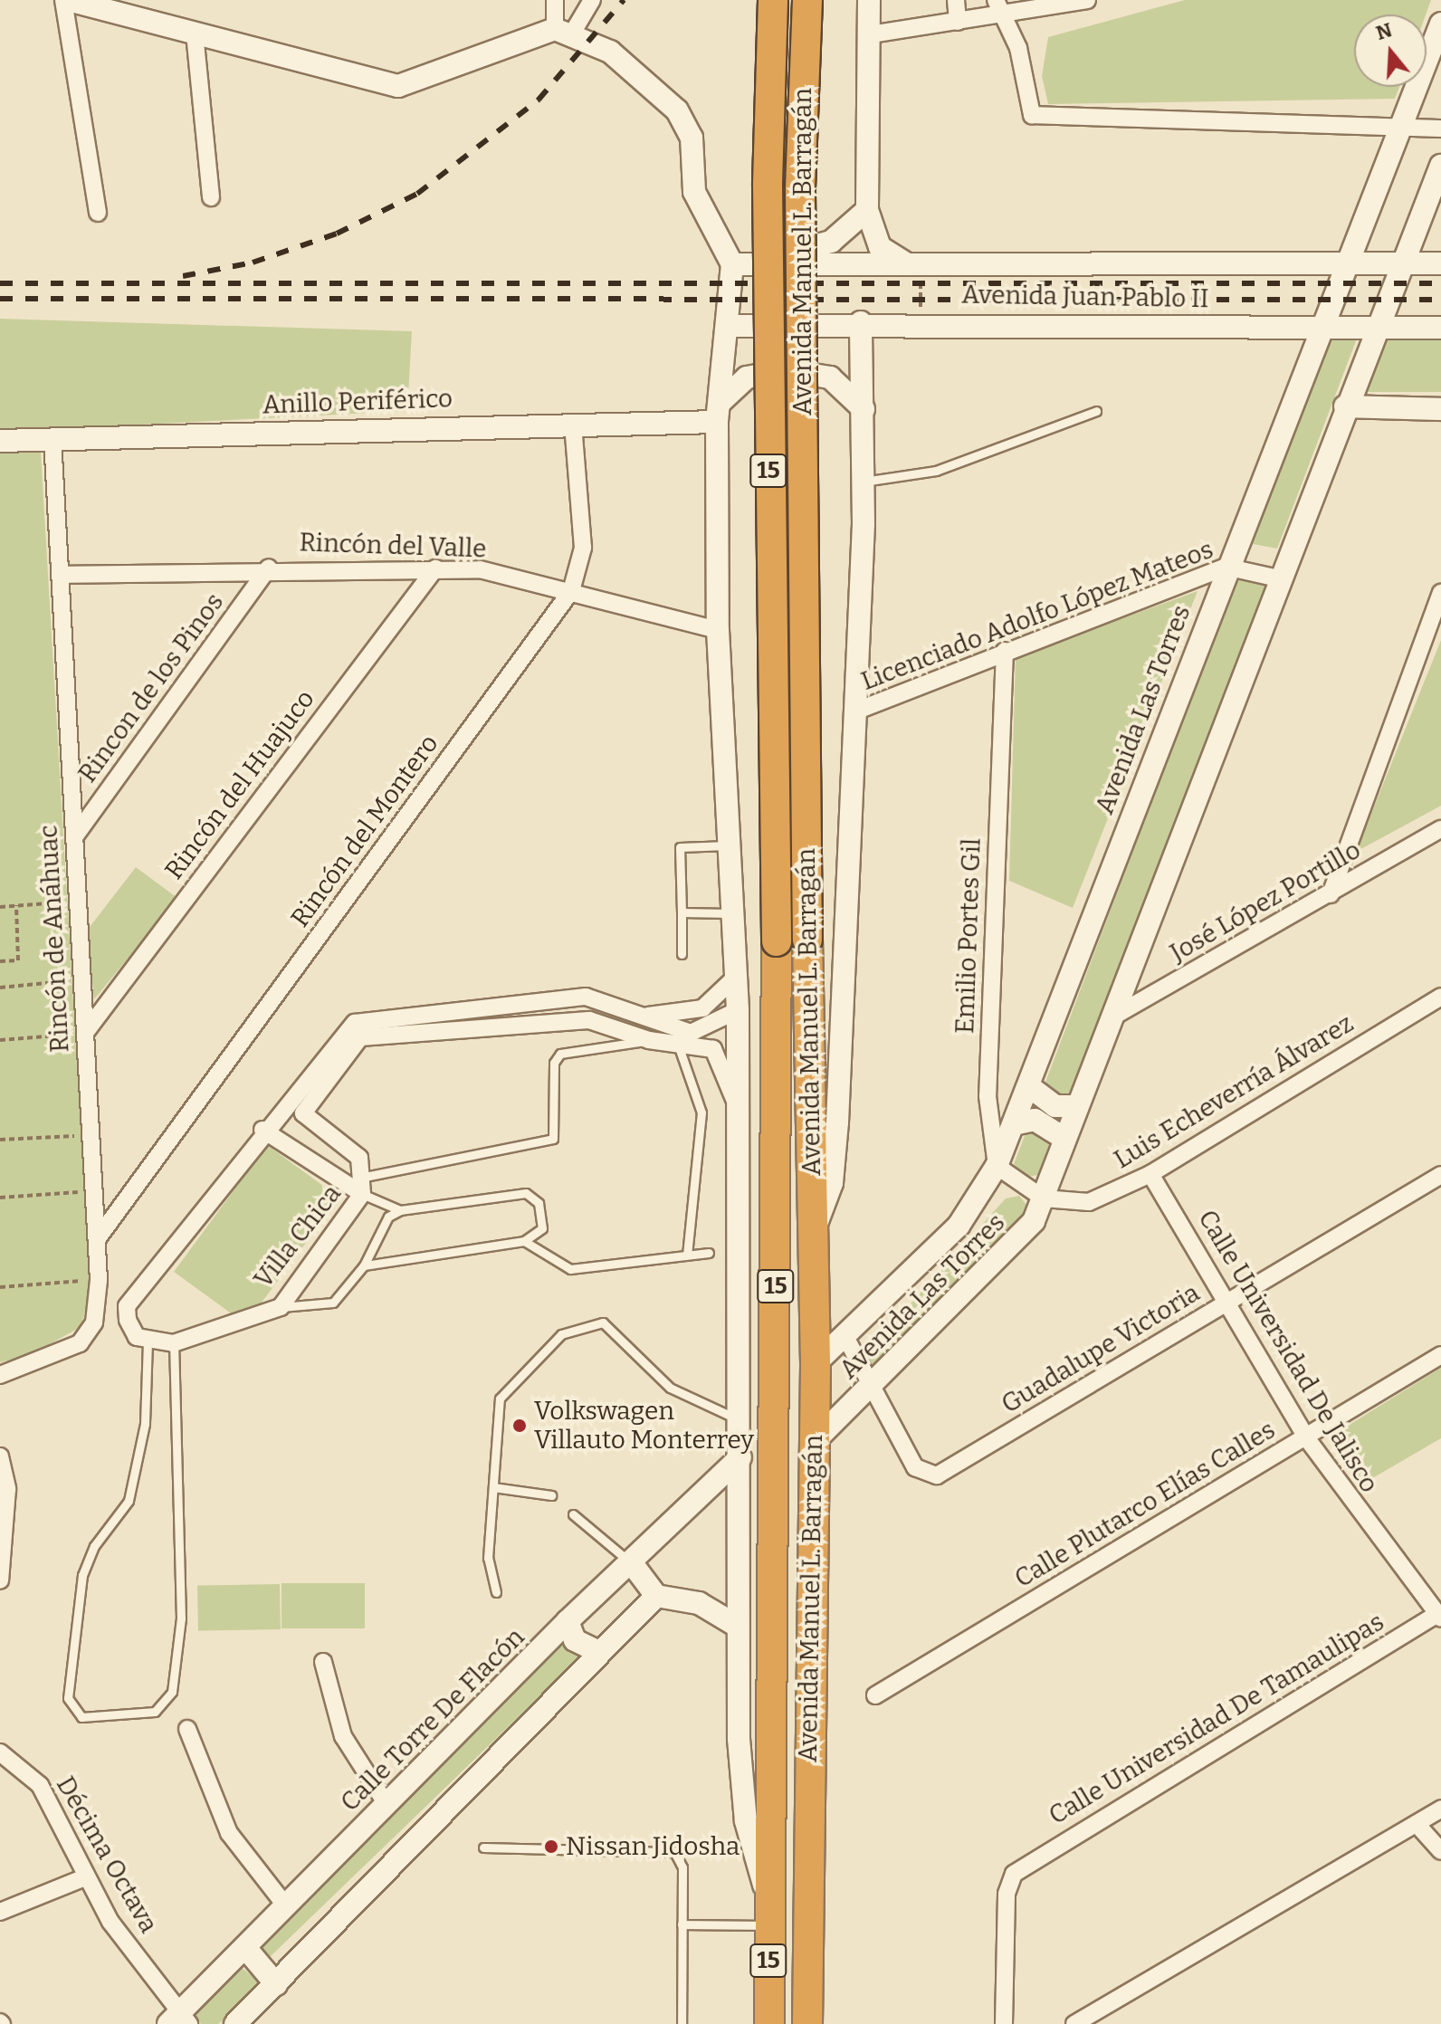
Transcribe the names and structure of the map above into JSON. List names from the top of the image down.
{
  "streets": {
    "highway": ["Avenida Manuel L. Barragán", "15"],
    "street": [
      "Avenida Juan Pablo II",
      "Anillo Periférico",
      "Rincón del Valle",
      "Licenciado Adolfo López Mateos",
      "Rincon de los Pinos",
      "Avenida Las Torres",
      "Rincón del Huajuco",
      "Rincón del Montero",
      "José López Portillo",
      "Emilio Portes Gil",
      "Rincón de Anáhuac",
      "Luis Echeverría Álvarez",
      "Villa Chica",
      "Guadalupe Victoria",
      "Calle Universidad De Jalisco",
      "Calle Plutarco Elías Calles",
      "Calle Universidad De Tamaulipas",
      "Calle Torre De Flacón",
      "Décima Octava"
    ]
  },
  "crossings": [
    ["Avenida Manuel L. Barragán", "Avenida Las Torres"],
    ["Avenida Juan Pablo II", "Avenida Las Torres"],
    ["Anillo Periférico", "Rincón del Montero"],
    ["Anillo Periférico", "Rincón de Anáhuac"],
    ["Rincón del Valle", "Rincon de los Pinos"],
    ["Rincón del Valle", "Rincón del Huajuco"],
    ["Rincón del Valle", "Rincón del Montero"],
    ["Rincón del Valle", "Rincón de Anáhuac"],
    ["Licenciado Adolfo López Mateos", "Avenida Las Torres"],
    ["Licenciado Adolfo López Mateos", "Emilio Portes Gil"],
    ["Rincon de los Pinos", "Rincón de Anáhuac"],
    ["Avenida Las Torres", "José López Portillo"],
    ["Avenida Las Torres", "Emilio Portes Gil"],
    ["Avenida Las Torres", "Luis Echeverría Álvarez"],
    ["Avenida Las Torres", "Guadalupe Victoria"],
    ["Rincón del Huajuco", "Rincón de Anáhuac"],
    ["Rincón del Montero", "Rincón de Anáhuac"],
    ["Luis Echeverría Álvarez", "Calle Universidad De Jalisco"],
    ["Guadalupe Victoria", "Calle Universidad De Jalisco"],
    ["Calle Universidad De Jalisco", "Calle Plutarco Elías Calles"],
    ["Calle Universidad De Jalisco", "Calle Universidad De Tamaulipas"],
    ["Calle Torre De Flacón", "Décima Octava"]
  ],
  "places": ["Volkswagen Villauto Monterrey", "Nissan Jidosha"],
  "north": "top"
}
